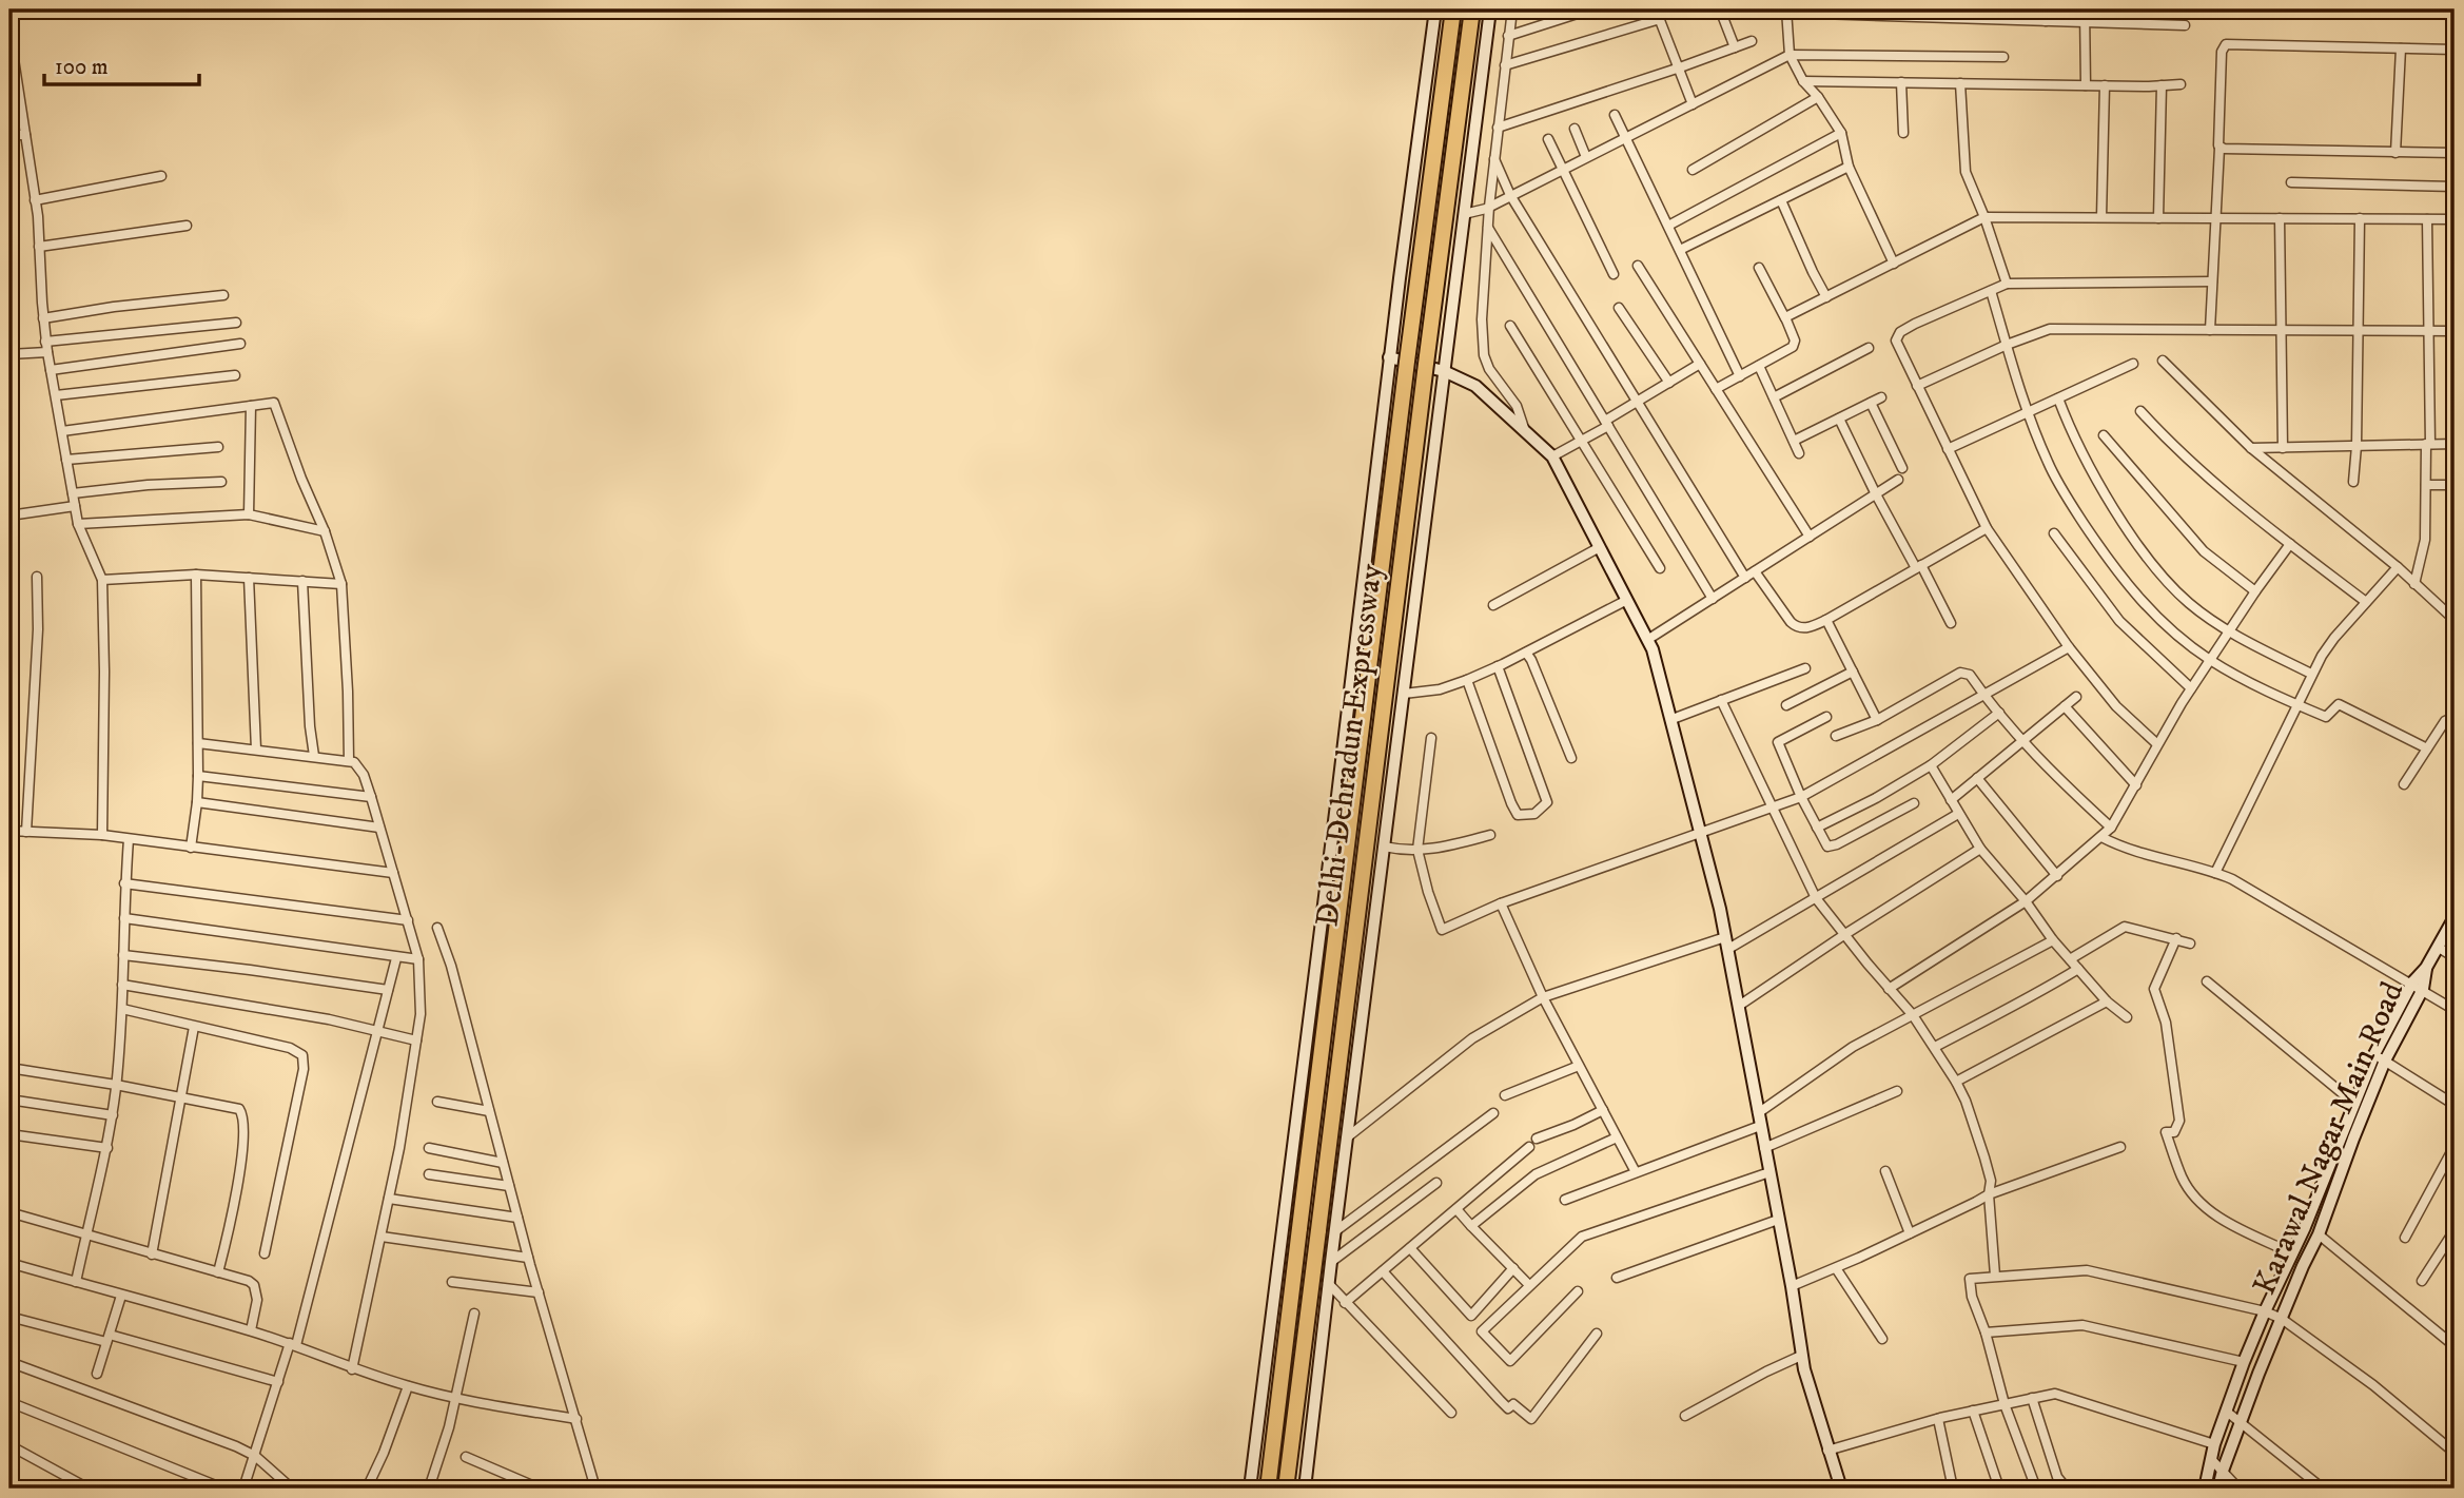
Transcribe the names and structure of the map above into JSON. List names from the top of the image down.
{
  "streets": {
    "highway": ["Delhi-Dehradun Expressway"],
    "street": ["Karawal Nagar Main Road"]
  },
  "scale_bar": "100 m"
}
